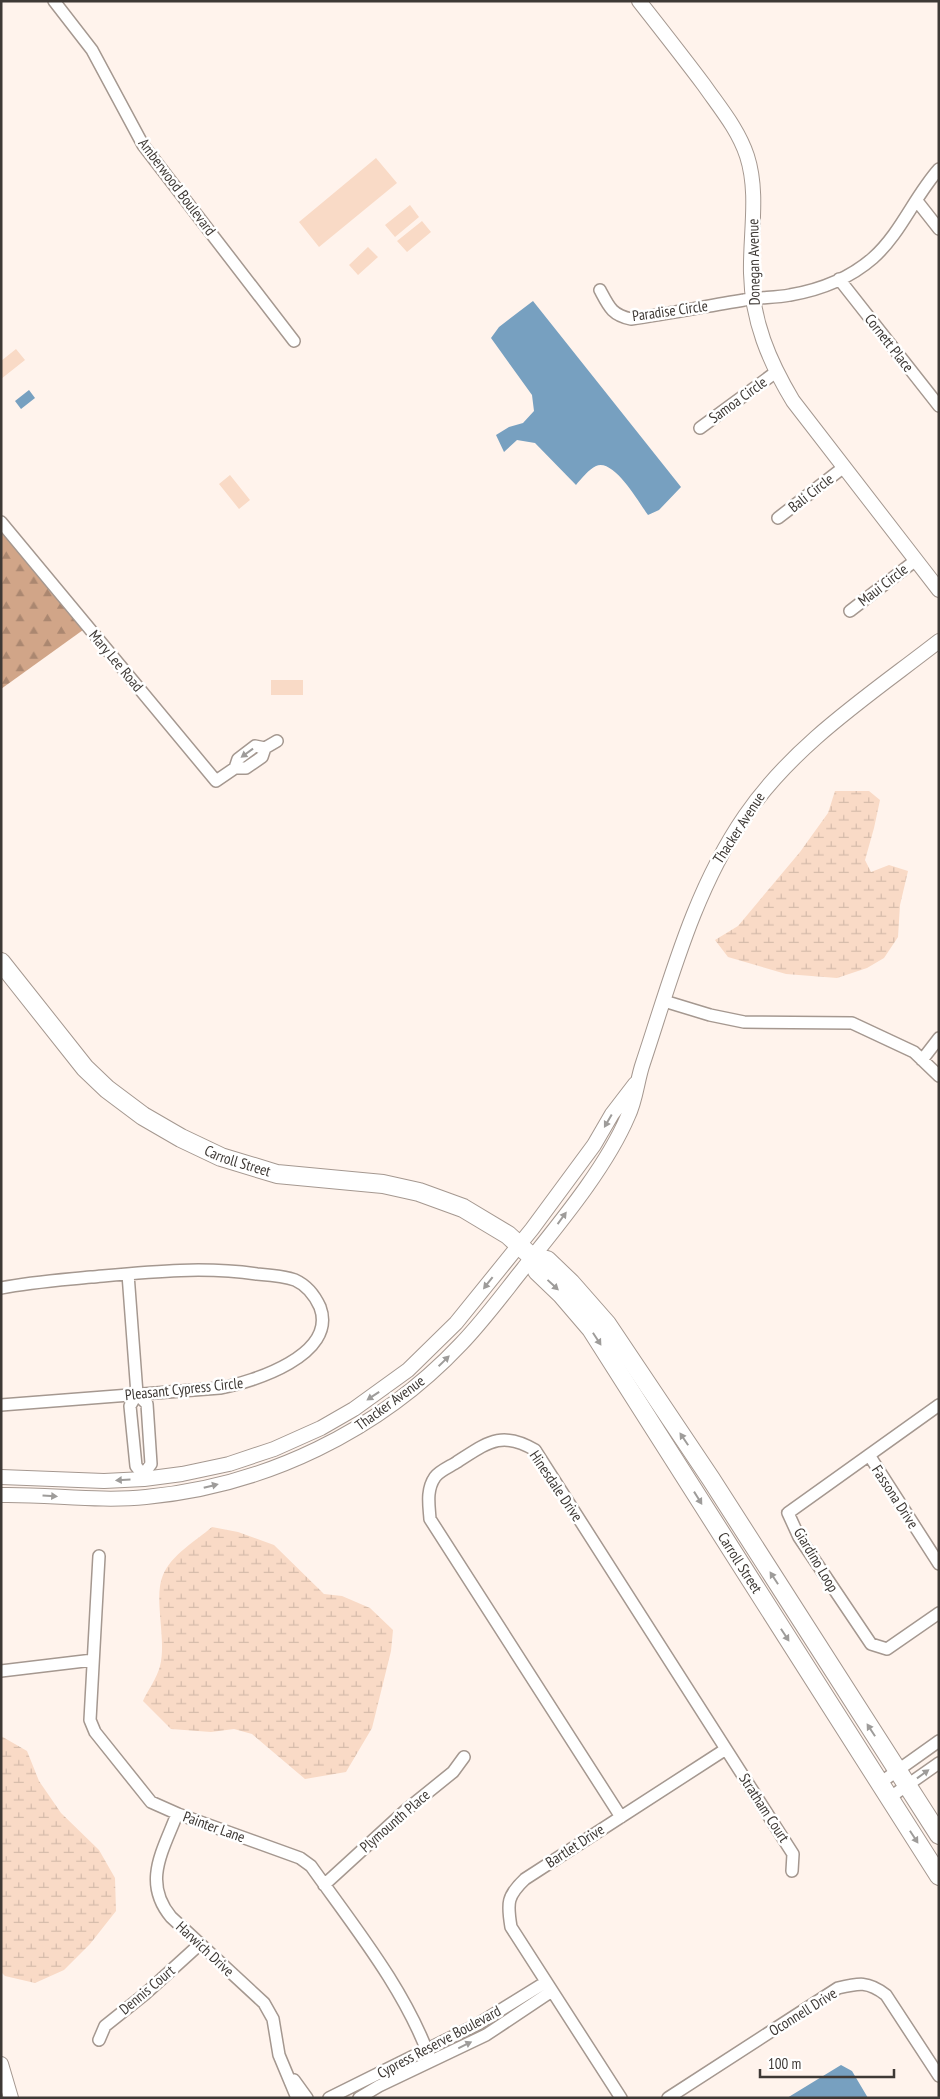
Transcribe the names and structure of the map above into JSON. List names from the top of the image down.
{
  "streets": {
    "main road": ["Carroll Street"],
    "street": [
      "Amberwood Boulevard",
      "Donegan Avenue",
      "Paradise Circle",
      "Cornett Place",
      "Samoa Circle",
      "Bali Circle",
      "Maui Circle",
      "Mary Lee Road",
      "Thacker Avenue",
      "Pleasant Cypress Circle",
      "Hinesdale Drive",
      "Fassona Drive",
      "Giardino Loop",
      "Stratham Court",
      "Plymounth Place",
      "Painter Lane",
      "Bartlet Drive",
      "Harwich Drive",
      "Dennis Court",
      "Oconnell Drive",
      "Cypress Reserve Boulevard"
    ]
  },
  "crossings": [
    ["Donegan Avenue", "Paradise Circle"],
    ["Donegan Avenue", "Samoa Circle"],
    ["Donegan Avenue", "Bali Circle"],
    ["Donegan Avenue", "Maui Circle"],
    ["Paradise Circle", "Cornett Place"],
    ["Thacker Avenue", "Carroll Street"],
    ["Hinesdale Drive", "Stratham Court"],
    ["Hinesdale Drive", "Bartlet Drive"],
    ["Fassona Drive", "Giardino Loop"],
    ["Stratham Court", "Bartlet Drive"],
    ["Plymounth Place", "Painter Lane"],
    ["Painter Lane", "Harwich Drive"],
    ["Painter Lane", "Cypress Reserve Boulevard"],
    ["Bartlet Drive", "Cypress Reserve Boulevard"],
    ["Harwich Drive", "Dennis Court"]
  ],
  "scale_bar": "100 m"
}
